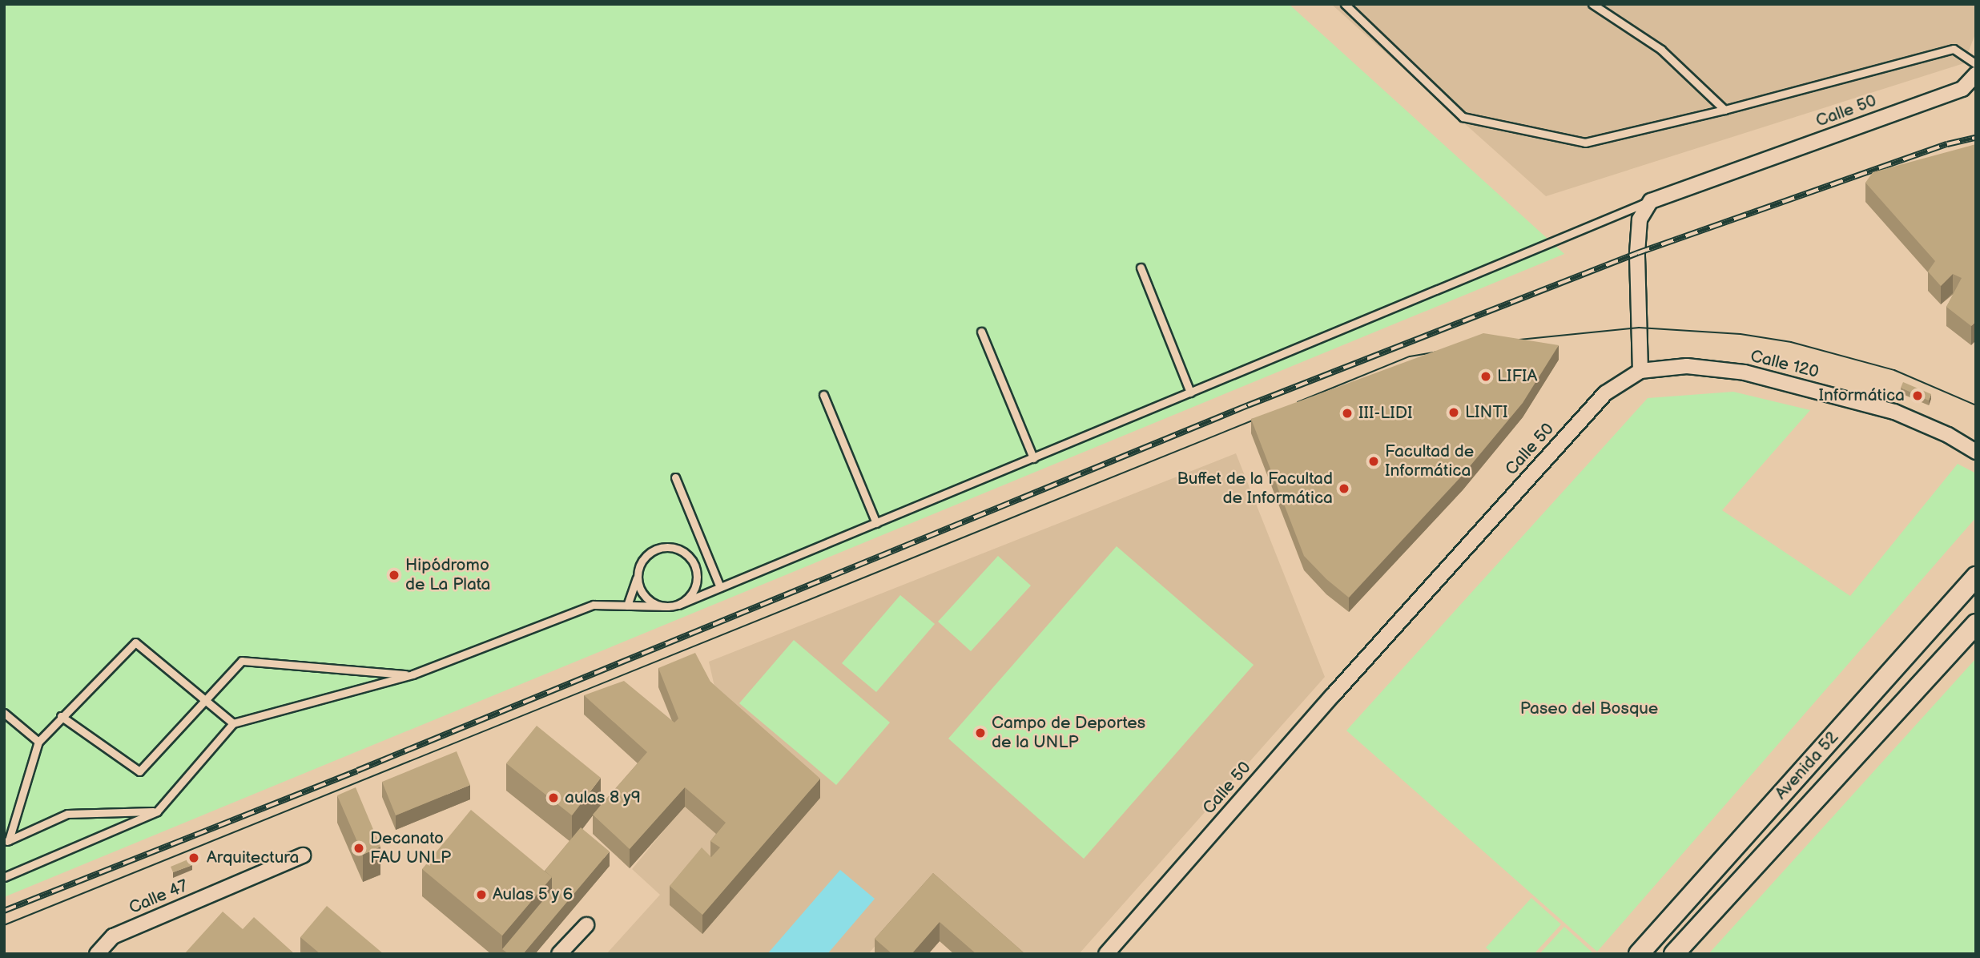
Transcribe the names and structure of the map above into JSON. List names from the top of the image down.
{
  "streets": {
    "main road": ["Avenida 52"],
    "street": ["Calle 50", "Calle 120", "Calle 47"]
  },
  "crossings": [
    ["Calle 50", "Calle 120"]
  ],
  "parks": ["Paseo del Bosque"],
  "places": [
    "LIFIA",
    "Informática",
    "LINTI",
    "III-LIDI",
    "Facultad de Informática",
    "Buffet de la Facultad de Informática",
    "Hipódromo de La Plata",
    "Campo de Deportes de la UNLP",
    "aulas 8 y9",
    "Decanato FAU UNLP",
    "Arquitectura",
    "Aulas 5 y 6"
  ]
}
